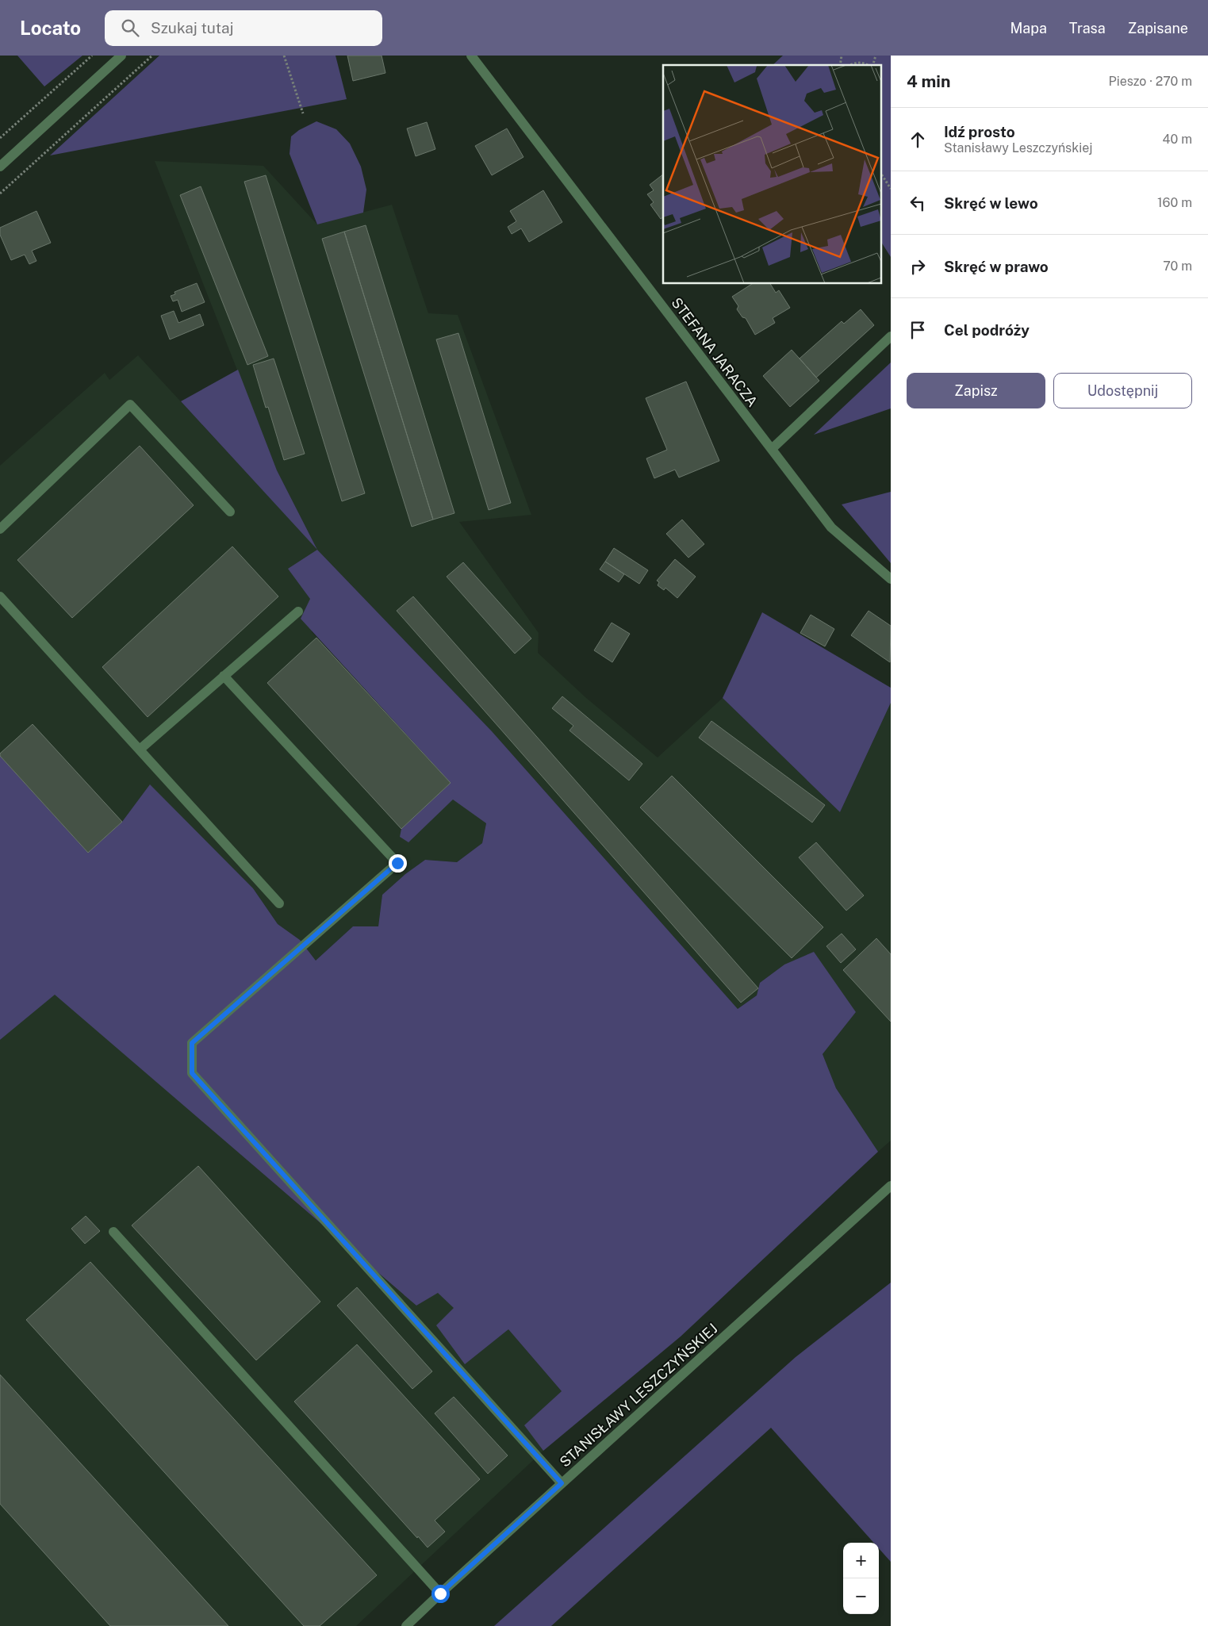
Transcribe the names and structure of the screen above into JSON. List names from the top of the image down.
{
  "streets": {
    "street": ["STEFANA JARACZA", "STANISŁAWY LESZCZYŃSKIEJ"]
  },
  "page": {
    "header": "Locato",
    "search": "Szukaj tutaj",
    "nav": ["Mapa", "Trasa", "Zapisane"],
    "heading": ["4 min", "Pieszo · 270 m"],
    "list": [
      ["Idź prosto", "Stanisławy Leszczyńskiej", "40 m"],
      ["Skręć w lewo", "160 m"],
      ["Skręć w prawo", "70 m"],
      "Cel podróży"
    ],
    "buttons": ["Zapisz", "Udostępnij"],
    "map_buttons": ["+", "−"]
  }
}
